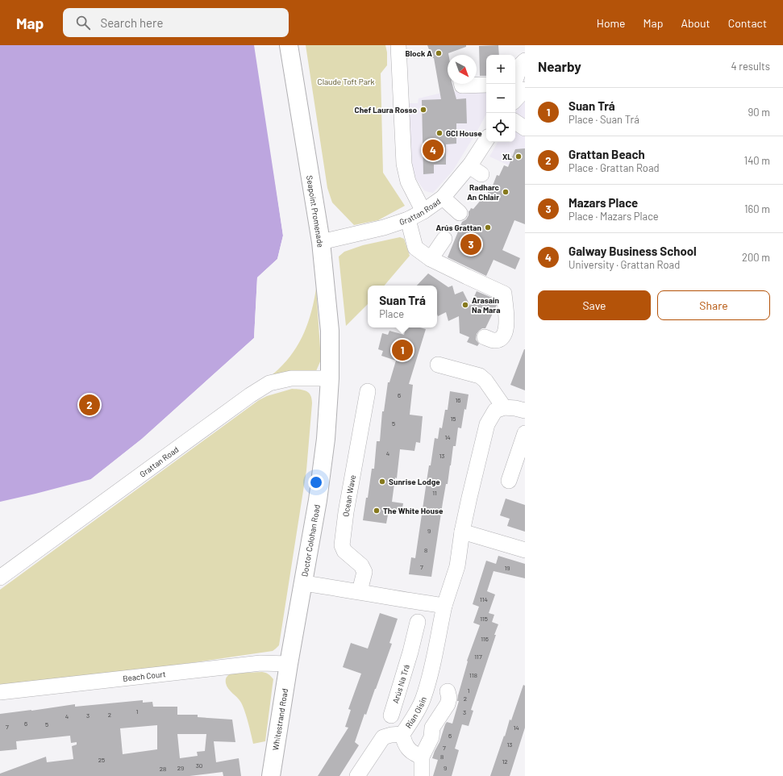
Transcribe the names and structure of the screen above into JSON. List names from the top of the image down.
{
  "streets": {
    "main road": ["Seapoint Promenade", "Doctor Colohan Road", "Whitestrand Road"],
    "street": [
      "Grattan Road",
      "Ocean Wave",
      "Beach Court",
      "Arús Na Trá",
      "Rian Oisin"
    ]
  },
  "crossings": [
    ["Seapoint Promenade", "Grattan Road"],
    ["Seapoint Promenade", "Doctor Colohan Road"],
    ["Grattan Road", "Doctor Colohan Road"],
    ["Doctor Colohan Road", "Beach Court"],
    ["Doctor Colohan Road", "Whitestrand Road"],
    ["Beach Court", "Whitestrand Road"]
  ],
  "parks": ["Claude Toft Park"],
  "places": [
    "Block A",
    "Chef Laura Rosso",
    "GCI House",
    "XL",
    "Radharc An Chlair",
    "Arús Grattan",
    "Arasain Na Mara",
    "Sunrise Lodge",
    "The White House"
  ],
  "house_numbers": [
    "6",
    "16",
    "15",
    "5",
    "14",
    "4",
    "13",
    "11",
    "9",
    "8",
    "7",
    "19",
    "114",
    "115",
    "116",
    "117",
    "118",
    "1",
    "2",
    "1",
    "3",
    "2",
    "3",
    "4",
    "6",
    "5",
    "7",
    "14",
    "6",
    "13",
    "7",
    "8",
    "25",
    "12",
    "30",
    "29",
    "9",
    "28"
  ],
  "north": "bottom right",
  "page": {
    "header": "Map",
    "search": "Search here",
    "nav": [
      "Home",
      "Map",
      "About",
      "Contact"
    ],
    "heading": ["Nearby", "4 results"],
    "map_buttons": ["+", "−"],
    "list": [
      {
        "mark": "1",
        "name": "Suan Trá",
        "note": "Place · Suan Trá",
        "value": "90 m"
      },
      {
        "mark": "2",
        "name": "Grattan Beach",
        "note": "Place · Grattan Road",
        "value": "140 m"
      },
      {
        "mark": "3",
        "name": "Mazars Place",
        "note": "Place · Mazars Place",
        "value": "160 m"
      },
      {
        "mark": "4",
        "name": "Galway Business School",
        "note": "University · Grattan Road",
        "value": "200 m"
      }
    ],
    "pins": [
      "4",
      "3",
      "1",
      "2"
    ],
    "buttons": ["Save", "Share"],
    "popup": ["Suan Trá", "Place"]
  }
}
